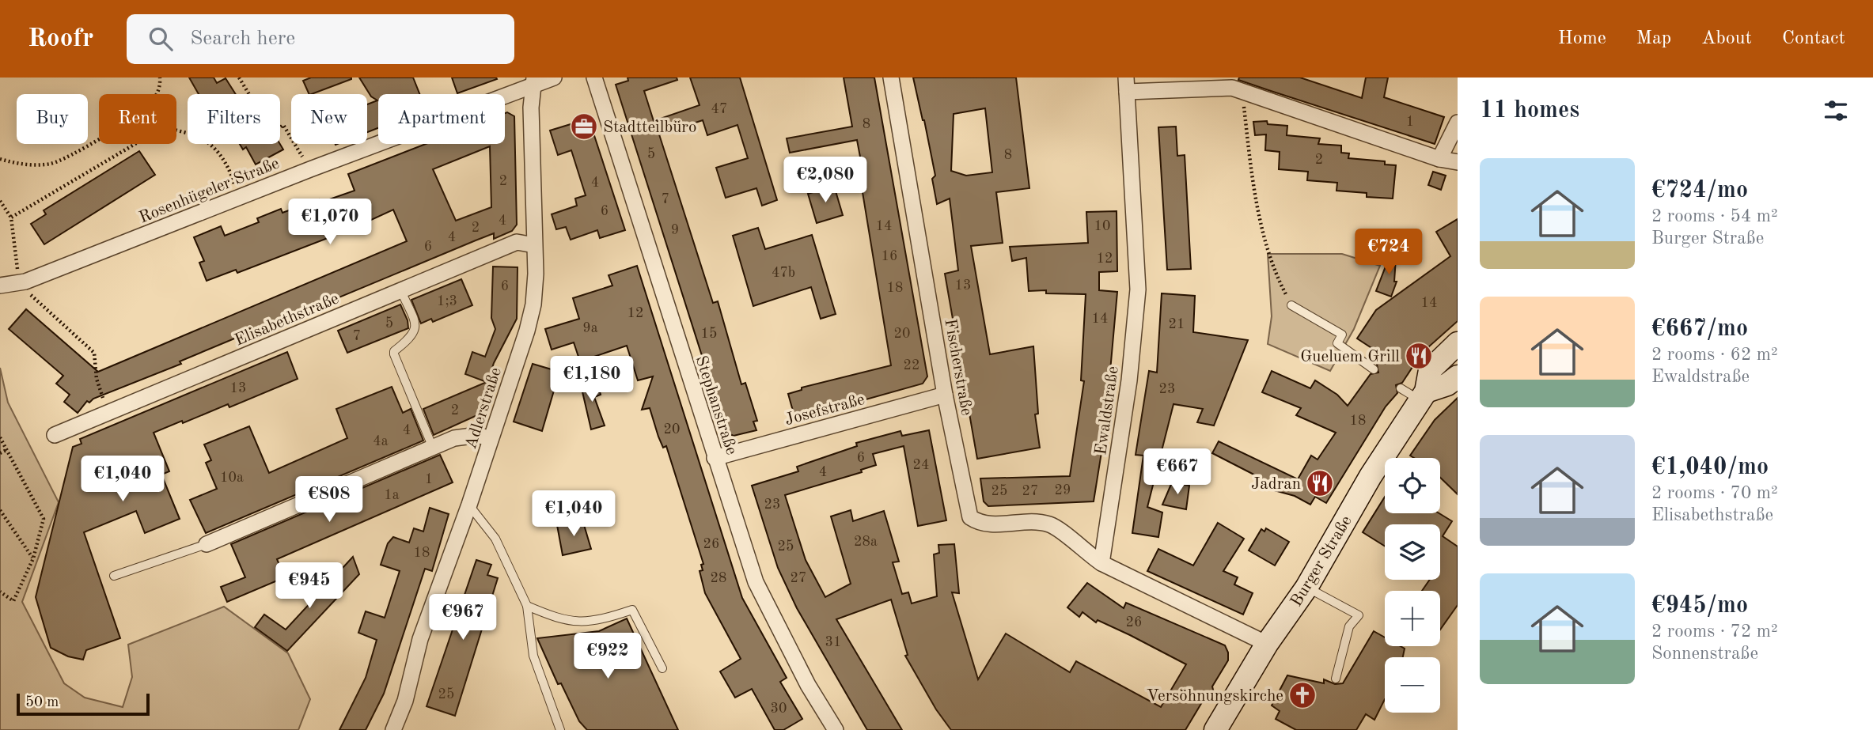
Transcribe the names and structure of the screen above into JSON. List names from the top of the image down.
{
  "streets": {
    "main road": ["Burger Straße"],
    "street": [
      "Rosenhügeler Straße",
      "Elisabethstraße",
      "Fischerstraße",
      "Stephanstraße",
      "Adlerstraße",
      "Josefstraße",
      "Ewaldstraße"
    ]
  },
  "crossings": [
    ["Rosenhügeler Straße", "Adlerstraße"],
    ["Elisabethstraße", "Adlerstraße"],
    ["Fischerstraße", "Josefstraße"],
    ["Fischerstraße", "Ewaldstraße"],
    ["Stephanstraße", "Josefstraße"]
  ],
  "places": {
    "office": ["Stadtteilbüro"],
    "restaurant": ["Gueluem Grill", "Jadran"],
    "church": ["Versöhnungskirche"]
  },
  "house_numbers": [
    "47",
    "1",
    "8",
    "5",
    "8",
    "2",
    "2",
    "4",
    "7",
    "6",
    "4",
    "14",
    "10",
    "2",
    "9",
    "4",
    "6",
    "16",
    "12",
    "47b",
    "13",
    "6",
    "18",
    "1;3",
    "14",
    "12",
    "14",
    "5",
    "21",
    "9a",
    "15",
    "20",
    "7",
    "22",
    "13",
    "23",
    "2",
    "18",
    "20",
    "4",
    "4a",
    "6",
    "24",
    "4",
    "10a",
    "1",
    "29",
    "25",
    "27",
    "1a",
    "23",
    "28a",
    "26",
    "25",
    "18",
    "28",
    "27",
    "26",
    "31",
    "25",
    "30"
  ],
  "scale_bar": "50 m",
  "page": {
    "header": "Roofr",
    "search": "Search here",
    "nav": [
      "Home",
      "Map",
      "About",
      "Contact"
    ],
    "heading": "11 homes",
    "chip": [
      "Buy",
      "Rent",
      "Filters",
      "New",
      "Apartment"
    ],
    "list": [
      {
        "name": "€724/mo",
        "note": "2 rooms · 54 m² · Burger Straße"
      },
      {
        "name": "€667/mo",
        "note": "2 rooms · 62 m² · Ewaldstraße"
      },
      {
        "name": "€1,040/mo",
        "note": "2 rooms · 70 m² · Elisabethstraße"
      },
      {
        "name": "€945/mo",
        "note": "2 rooms · 72 m² · Sonnenstraße"
      }
    ],
    "price": [
      "€2,080",
      "€1,070",
      "€724",
      "€1,180",
      "€667",
      "€1,040",
      "€808",
      "€1,040",
      "€945",
      "€967",
      "€922"
    ],
    "map_buttons": ["+", "−"],
    "scale": "50 m"
  }
}
